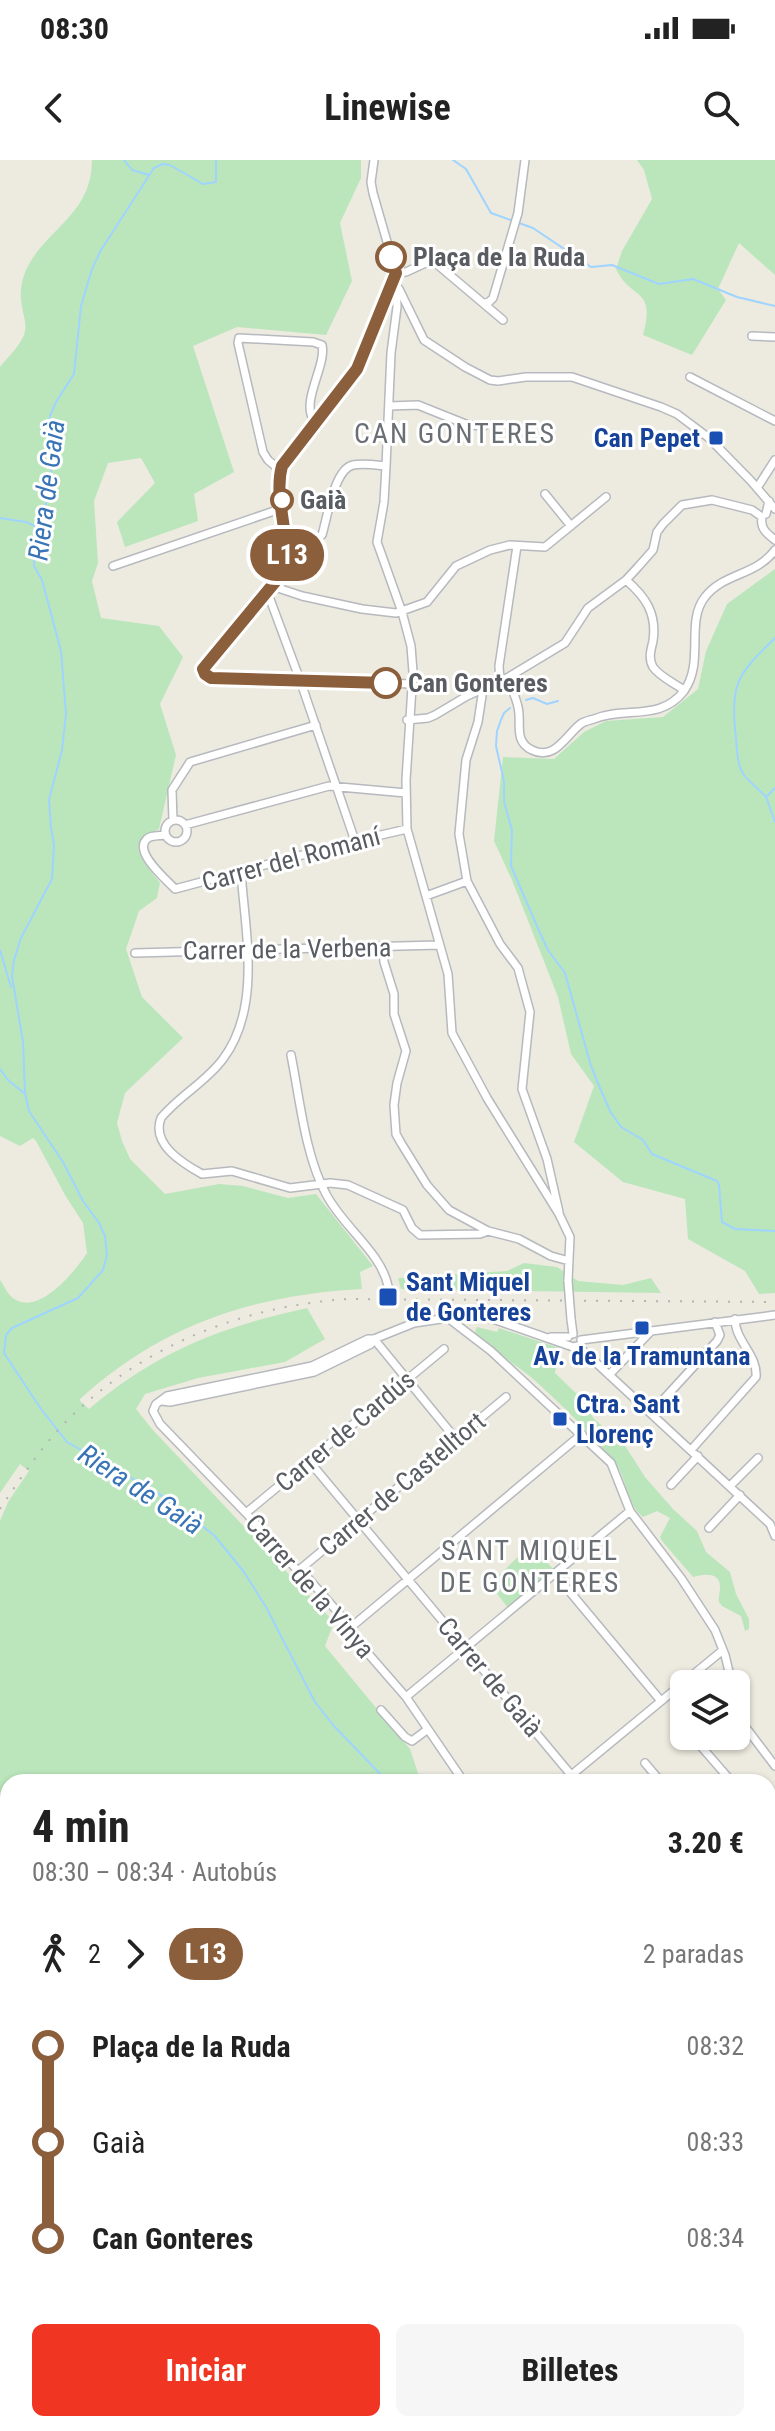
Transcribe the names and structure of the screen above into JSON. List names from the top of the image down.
{
  "streets": {
    "street": [
      "Carrer del Romaní",
      "Carrer de la Verbena",
      "Carrer de Cardús",
      "Carrer de Castelltort",
      "Carrer de la Vinya",
      "Carrer de Gaià"
    ]
  },
  "crossings": [
    ["Carrer de Cardús", "Carrer de la Vinya"],
    ["Carrer de Cardús", "Carrer de Gaià"],
    ["Carrer de Castelltort", "Carrer de la Vinya"],
    ["Carrer de Castelltort", "Carrer de Gaià"]
  ],
  "districts": ["CAN GONTERES", "SANT MIQUEL DE GONTERES"],
  "water": ["Riera de Gaià"],
  "places": {
    "other": ["Plaça de la Ruda", "Gaià", "Can Gonteres"],
    "transit": [
      "Can Pepet",
      "Sant Miquel de Gonteres",
      "Av. de la Tramuntana",
      "Ctra. Sant Llorenç"
    ]
  },
  "lines": ["bus line L13"],
  "page": {
    "status": "08:30",
    "header": "Linewise",
    "on_map": "L13",
    "heading": ["4 min", "08:30 – 08:34 · Autobús", "3.20 €"],
    "legs": ["2", "L13", "2 paradas"],
    "list": [
      {
        "name": "Plaça de la Ruda",
        "value": "08:32"
      },
      {
        "name": "Gaià",
        "value": "08:33"
      },
      {
        "name": "Can Gonteres",
        "value": "08:34"
      }
    ],
    "buttons": ["Iniciar", "Billetes"]
  }
}
